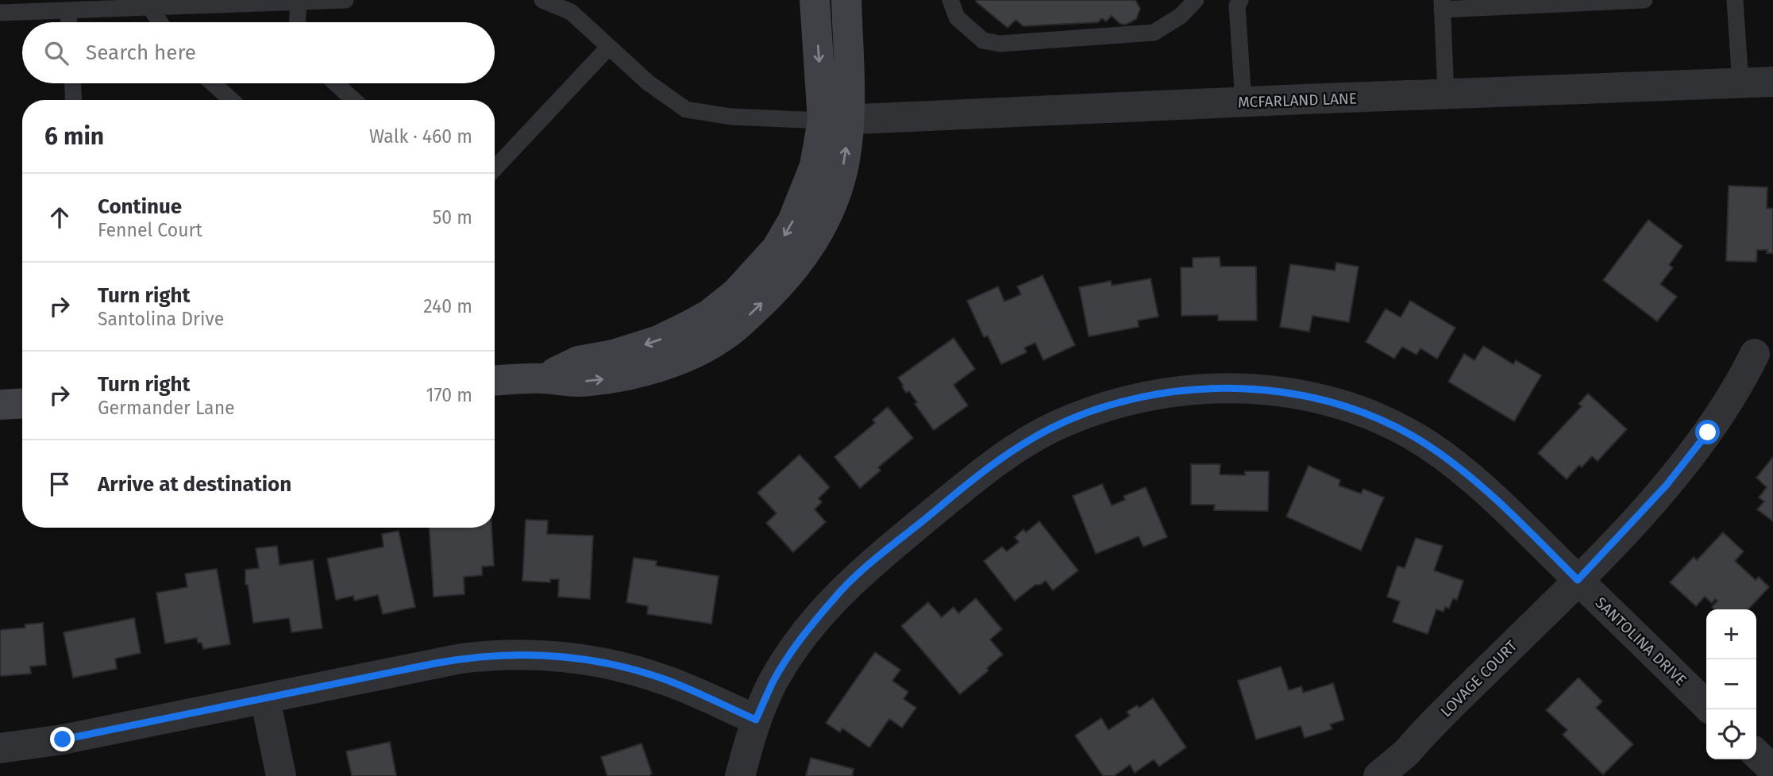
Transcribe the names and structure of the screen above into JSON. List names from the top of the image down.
{
  "streets": {
    "street": ["MCFARLAND LANE", "SANTOLINA DRIVE", "LOVAGE COURT"]
  },
  "crossings": [
    ["SANTOLINA DRIVE", "LOVAGE COURT"]
  ],
  "page": {
    "search": "Search here",
    "heading": ["6 min", "Walk · 460 m"],
    "list": [
      ["Continue", "Fennel Court", "50 m"],
      ["Turn right", "Santolina Drive", "240 m"],
      ["Turn right", "Germander Lane", "170 m"],
      "Arrive at destination"
    ],
    "map_buttons": ["+", "−"]
  }
}
